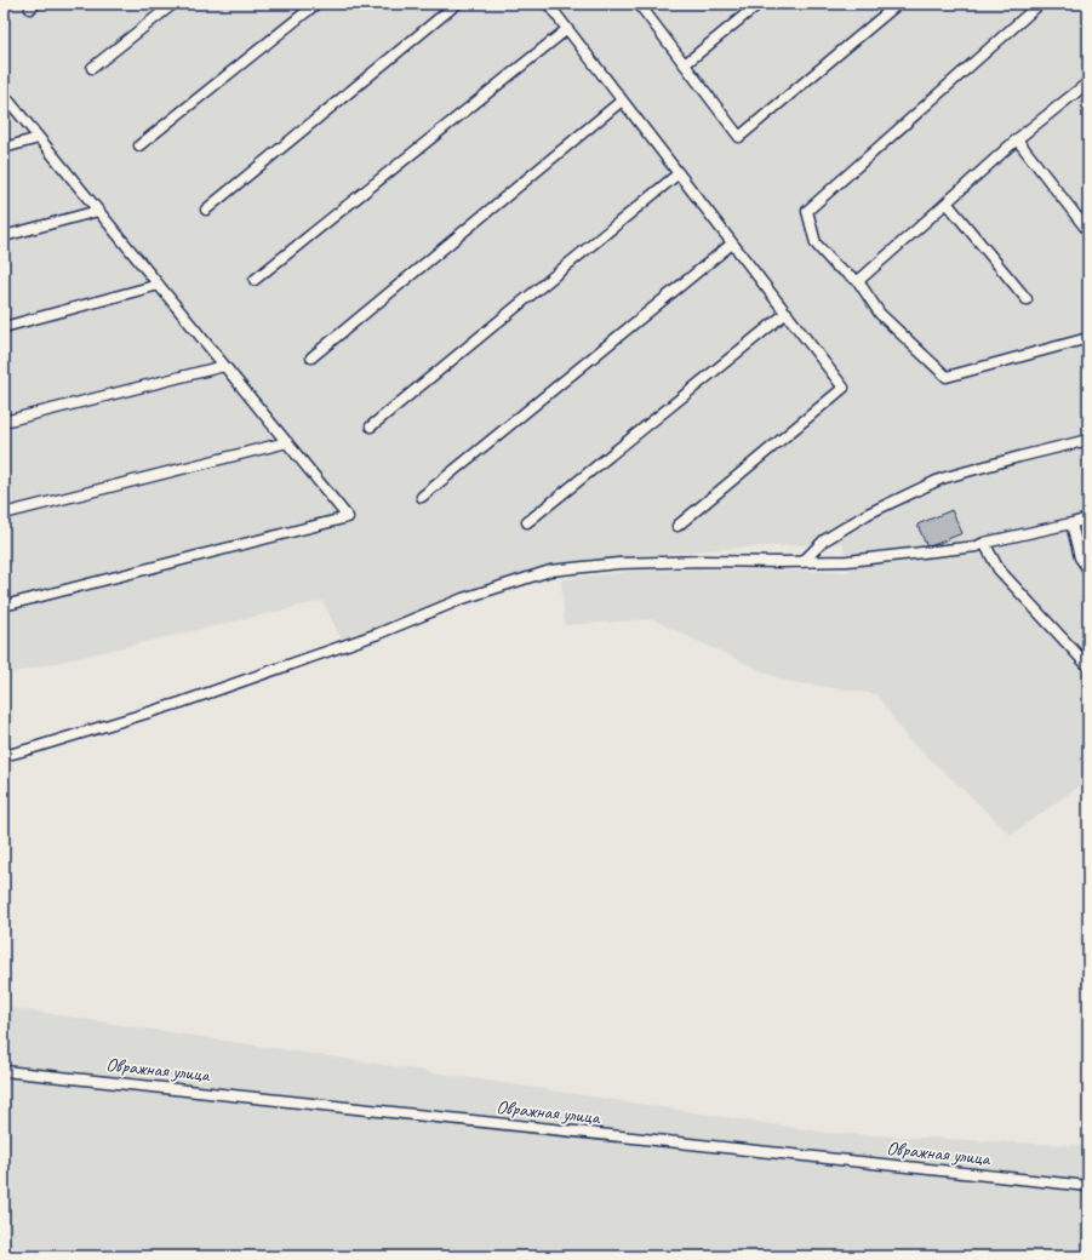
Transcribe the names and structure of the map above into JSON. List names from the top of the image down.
{
  "streets": {
    "lane": ["Овражная улица"]
  }
}
